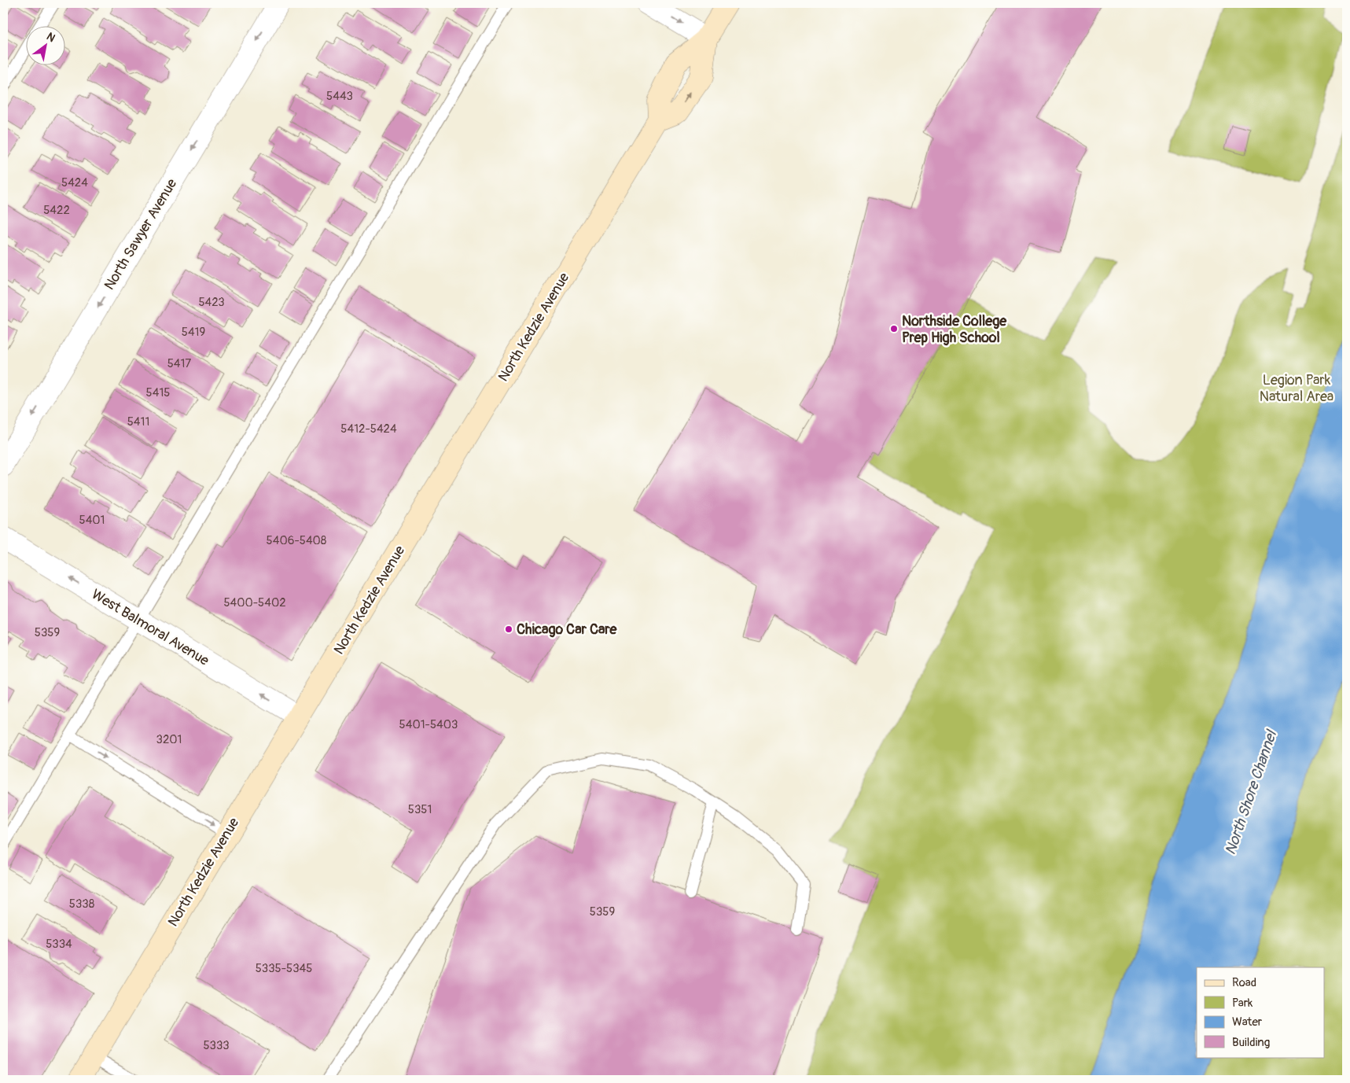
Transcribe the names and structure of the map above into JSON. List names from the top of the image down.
{
  "streets": {
    "main road": ["North Kedzie Avenue"],
    "street": ["North Sawyer Avenue", "West Balmoral Avenue"]
  },
  "crossings": [
    ["North Kedzie Avenue", "West Balmoral Avenue"]
  ],
  "one_way": ["North Sawyer Avenue", "West Balmoral Avenue"],
  "water": ["North Shore Channel"],
  "parks": ["Legion Park Natural Area"],
  "places": ["Northside College Prep High School", "Chicago Car Care"],
  "house_numbers": [
    "5443",
    "5424",
    "5422",
    "5423",
    "5419",
    "5417",
    "5415",
    "5411",
    "5412-5424",
    "5401",
    "5406-5408",
    "5400-5402",
    "5359",
    "5401-5403",
    "3201",
    "5351",
    "5338",
    "5359",
    "5334",
    "5335-5345",
    "5333"
  ],
  "legend": [
    "Road",
    "Park",
    "Water",
    "Building"
  ],
  "north": "top right"
}
